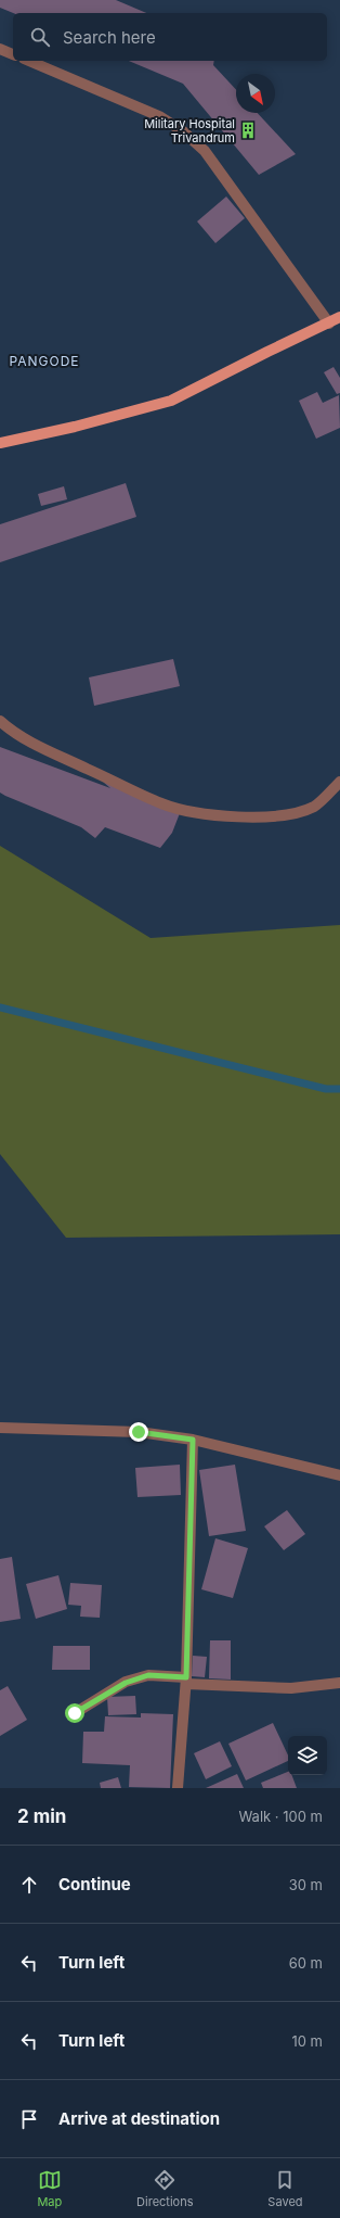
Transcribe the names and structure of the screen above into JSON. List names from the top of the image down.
{
  "districts": ["PANGODE"],
  "places": {
    "building": ["Military Hospital Trivandrum"]
  },
  "north": "bottom right",
  "page": {
    "search": "Search here",
    "heading": ["2 min", "Walk · 100 m"],
    "list": [
      ["Continue", "30 m"],
      ["Turn left", "60 m"],
      ["Turn left", "10 m"],
      "Arrive at destination"
    ],
    "nav": ["Map", "Directions", "Saved"]
  }
}
